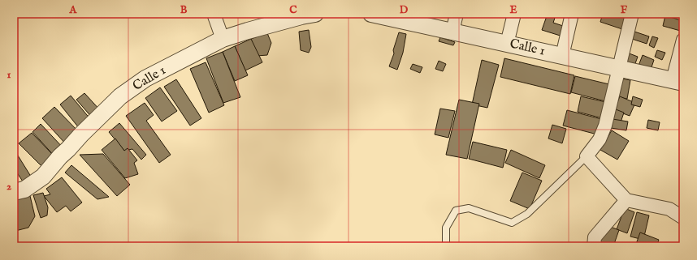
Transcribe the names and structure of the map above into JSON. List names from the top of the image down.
{
  "streets": {
    "street": ["Calle 1"]
  },
  "grid": {
    "columns": [
      "A",
      "B",
      "C",
      "D",
      "E",
      "F"
    ],
    "rows": ["1", "2"]
  }
}
